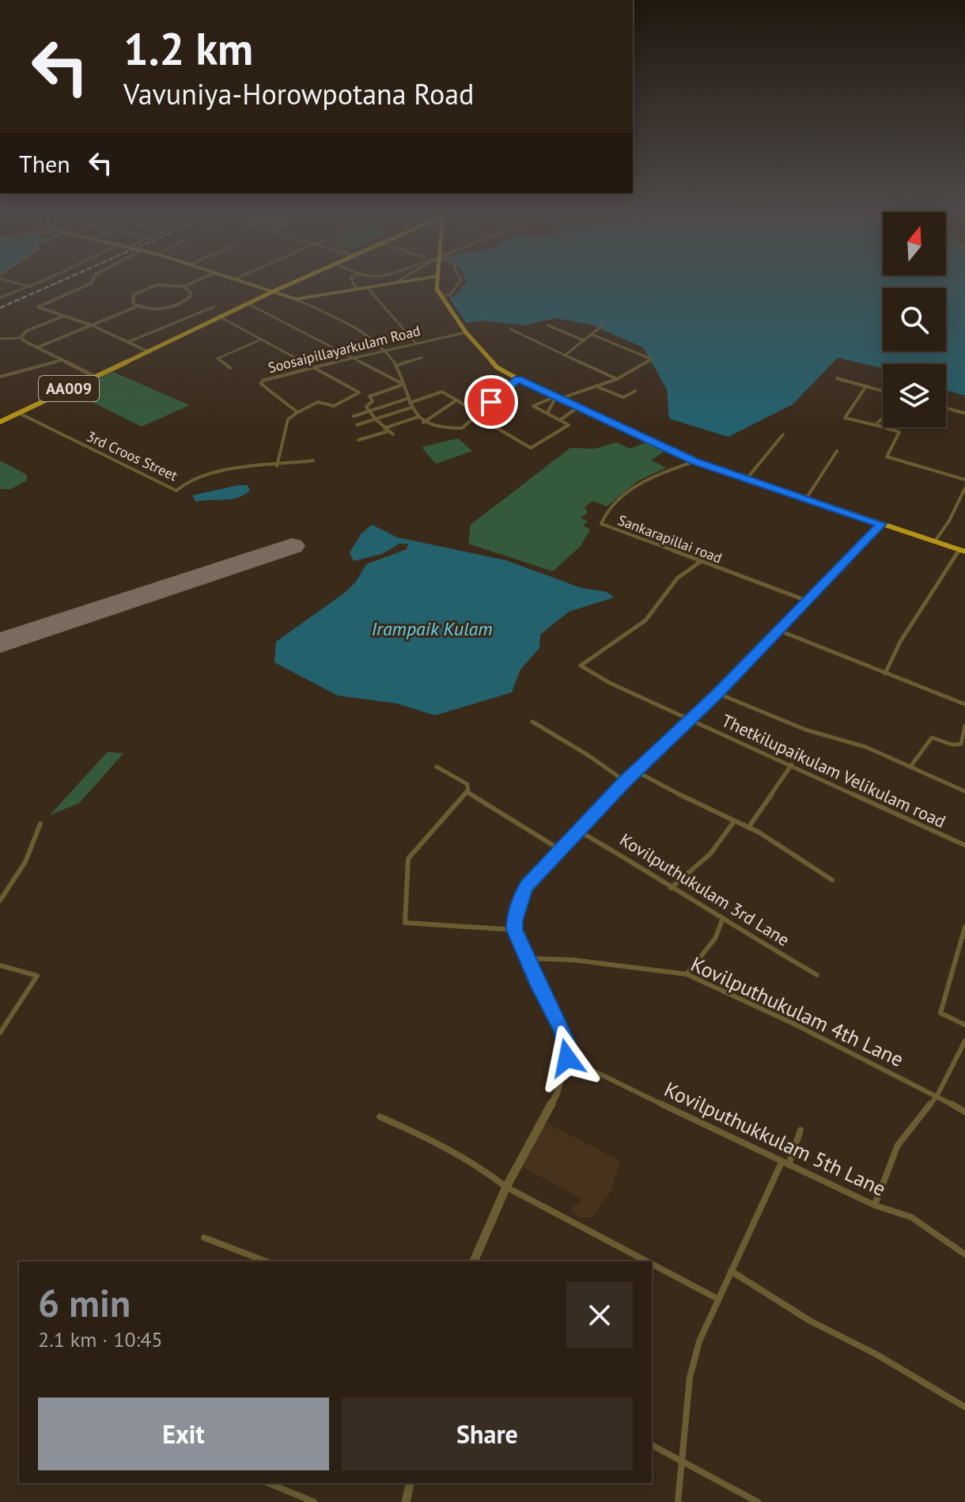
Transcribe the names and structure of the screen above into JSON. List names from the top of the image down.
{
  "streets": {
    "highway": ["AA009"],
    "street": [
      "Soosaipillayarkulam Road",
      "3rd Croos Street",
      "Sankarapillai road",
      "Thetkilupaikulam Velikulam road",
      "Kovilputhukulam 3rd Lane",
      "Kovilputhukulam 4th Lane",
      "Kovilputhukkulam 5th Lane"
    ]
  },
  "crossings": [
    ["AA009", "3rd Croos Street"],
    ["Sankarapillai road", "Thetkilupaikulam Velikulam road"]
  ],
  "water": ["Irampaik Kulam"],
  "north": "top",
  "page": {
    "turn": ["1.2 km", "Vavuniya-Horowpotana Road"],
    "then": "Then",
    "heading": ["6 min", "2.1 km · 10:45"],
    "buttons": ["Exit", "Share"]
  }
}
